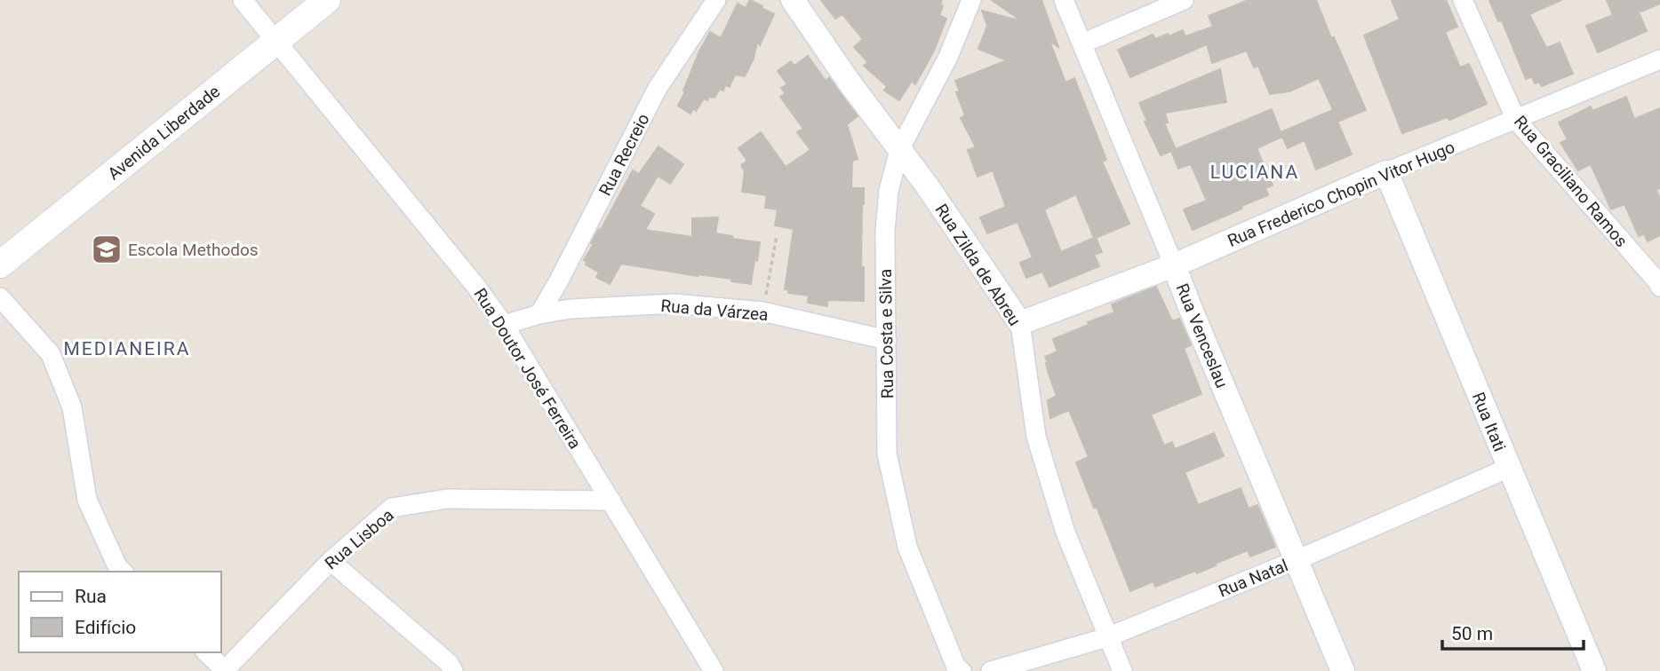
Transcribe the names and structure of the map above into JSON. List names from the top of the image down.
{
  "streets": {
    "main road": ["Avenida Liberdade"],
    "street": [
      "Rua Recreio",
      "Rua Graciliano Ramos",
      "Rua Frederico Chopin Vitor Hugo",
      "Rua Zilda de Abreu",
      "Rua da Várzea",
      "Rua Costa e Silva",
      "Rua Venceslau",
      "Rua Doutor José Ferreira",
      "Rua Itati",
      "Rua Lisboa",
      "Rua Natal"
    ]
  },
  "crossings": [
    ["Avenida Liberdade", "Rua Doutor José Ferreira"],
    ["Rua Recreio", "Rua da Várzea"],
    ["Rua Graciliano Ramos", "Rua Frederico Chopin Vitor Hugo"],
    ["Rua Frederico Chopin Vitor Hugo", "Rua Zilda de Abreu"],
    ["Rua Frederico Chopin Vitor Hugo", "Rua Venceslau"],
    ["Rua Frederico Chopin Vitor Hugo", "Rua Itati"],
    ["Rua Zilda de Abreu", "Rua Costa e Silva"],
    ["Rua Zilda de Abreu", "Rua Natal"],
    ["Rua da Várzea", "Rua Costa e Silva"],
    ["Rua da Várzea", "Rua Doutor José Ferreira"],
    ["Rua Venceslau", "Rua Natal"],
    ["Rua Doutor José Ferreira", "Rua Lisboa"],
    ["Rua Itati", "Rua Natal"]
  ],
  "districts": ["LUCIANA", "MEDIANEIRA"],
  "places": {
    "school or university": ["Escola Methodos"]
  },
  "legend": ["Rua", "Edifício"],
  "scale_bar": "50 m"
}
